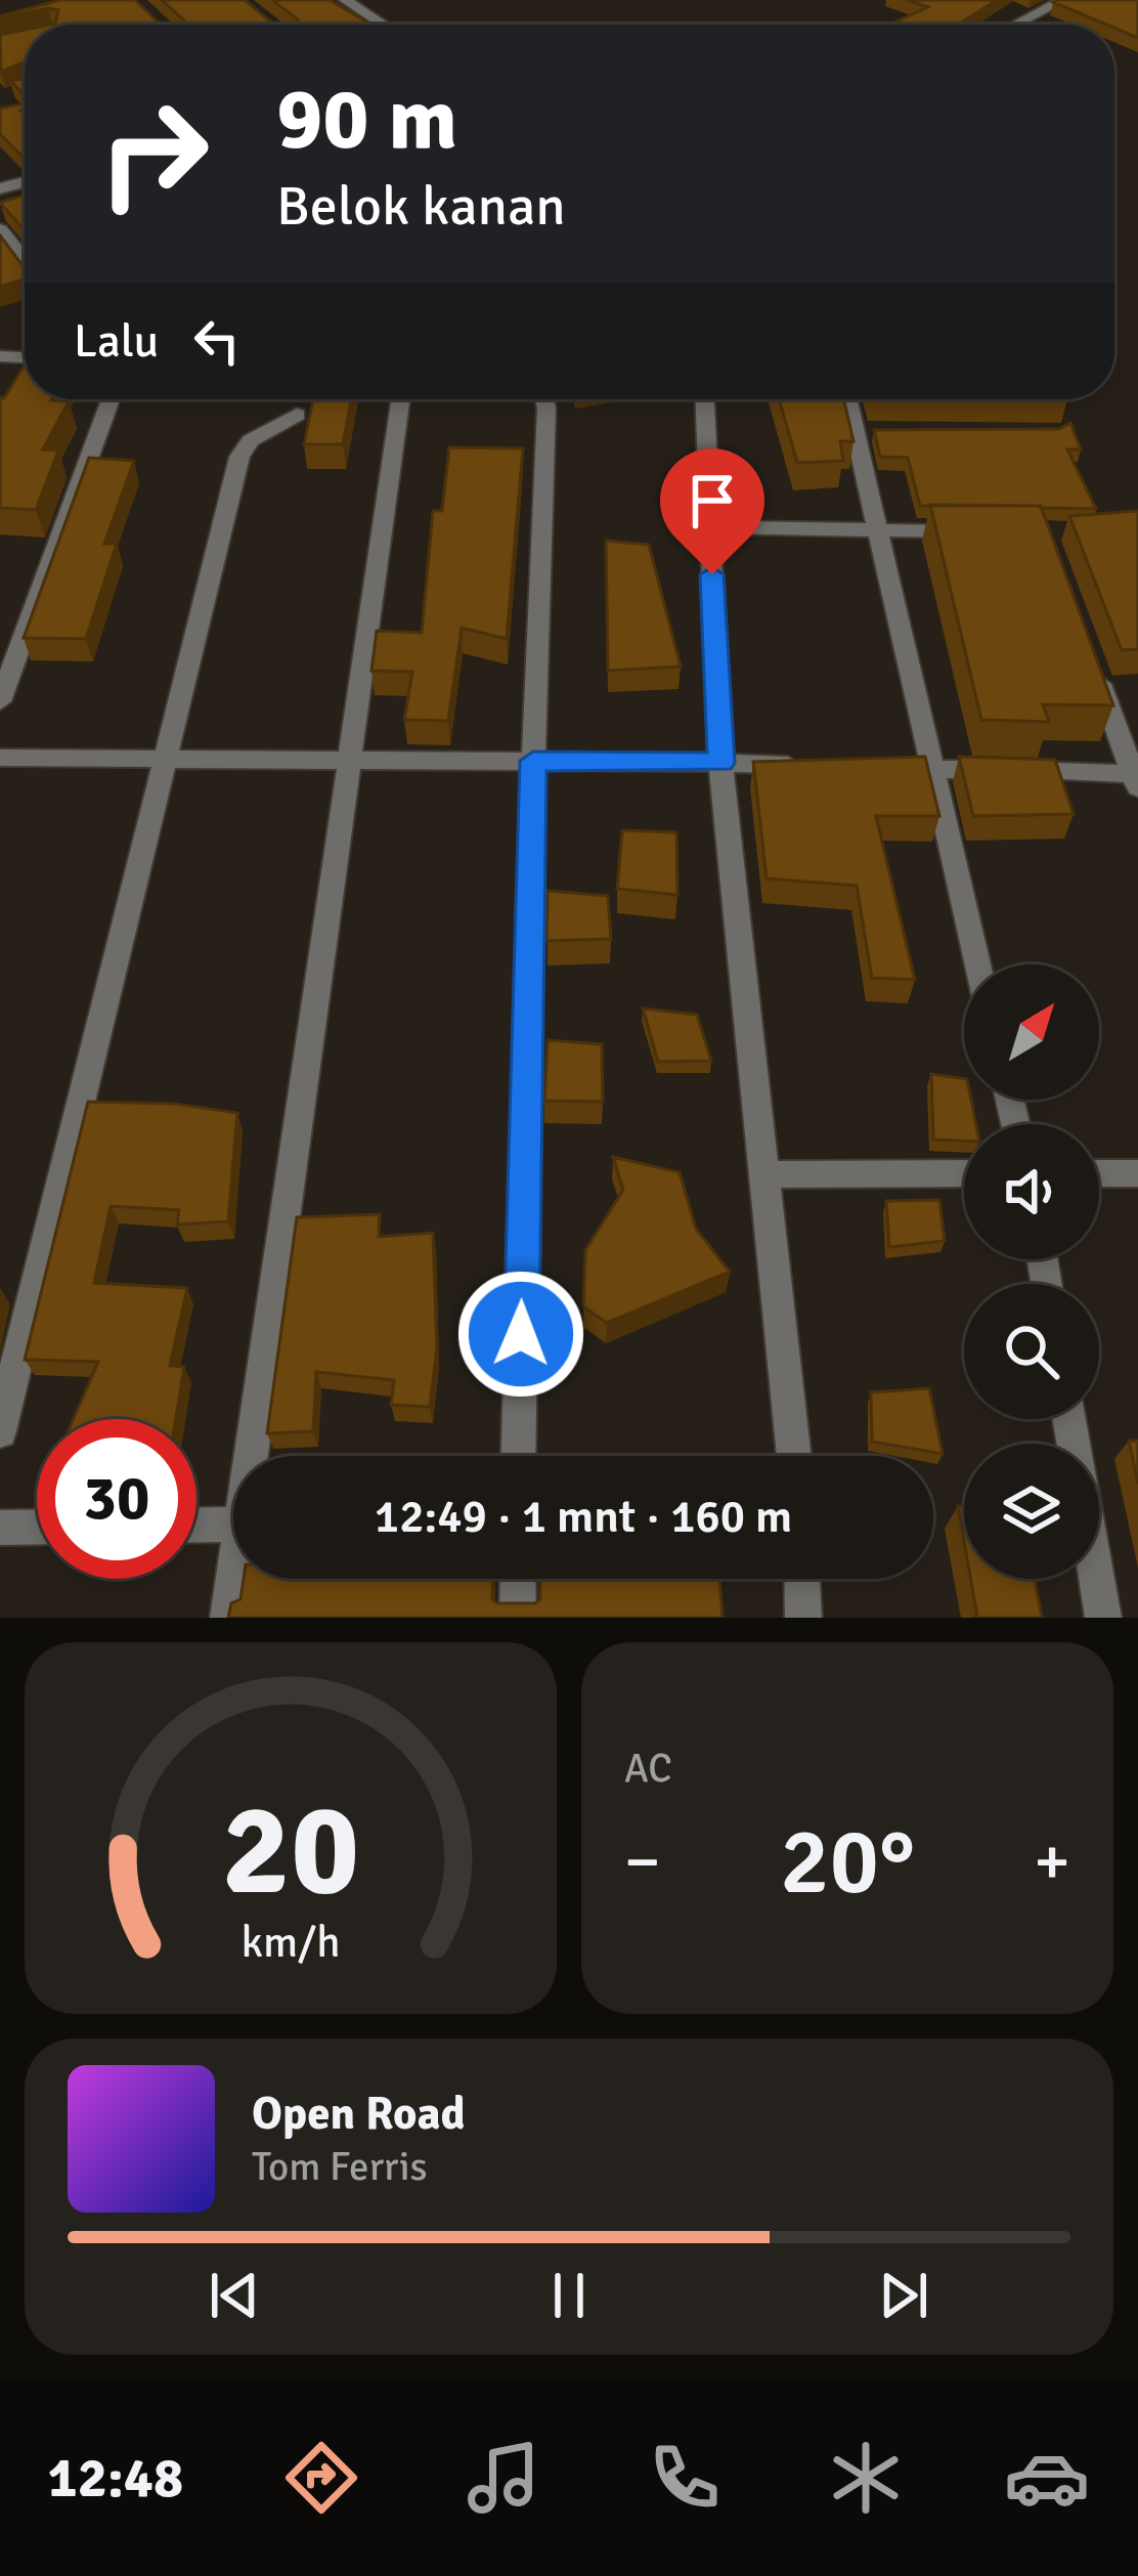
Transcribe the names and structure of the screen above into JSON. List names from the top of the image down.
{
  "north": "top right",
  "page": {
    "turn": ["90 m", "Belok kanan"],
    "then": "Lalu",
    "limit": "30",
    "trip": "12:49 · 1 mnt · 160 m",
    "tile": "AC",
    "heat": ["−", "20°", "+"],
    "song": ["Open Road", "Tom Ferris"],
    "tabs": "12:48",
    "gauge": ["20", "km/h"]
  }
}
